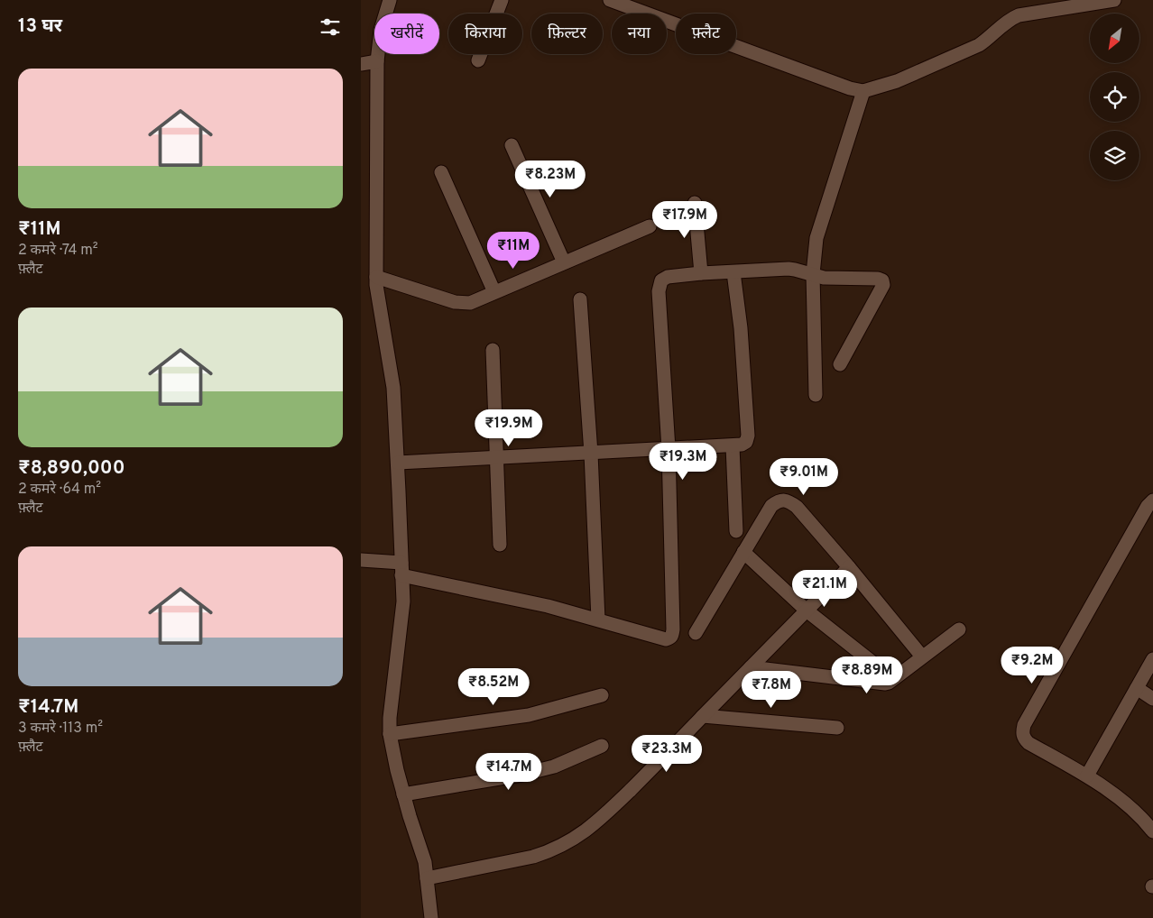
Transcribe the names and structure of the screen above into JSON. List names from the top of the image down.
{
  "north": "bottom left",
  "page": {
    "heading": "13 घर",
    "chip": [
      "खरीदें",
      "किराया",
      "फ़िल्टर",
      "नया",
      "फ़्लैट"
    ],
    "list": [
      {
        "name": "₹11M",
        "note": "2 कमरे · 74 m² · फ़्लैट"
      },
      {
        "name": "₹8,890,000",
        "note": "2 कमरे · 64 m² · फ़्लैट"
      },
      {
        "name": "₹14.7M",
        "note": "3 कमरे · 113 m² · फ़्लैट"
      }
    ],
    "price": [
      "₹8.23M",
      "₹17.9M",
      "₹11M",
      "₹19.9M",
      "₹19.3M",
      "₹9.01M",
      "₹21.1M",
      "₹9.2M",
      "₹8.89M",
      "₹8.52M",
      "₹7.8M",
      "₹23.3M",
      "₹14.7M"
    ]
  }
}
